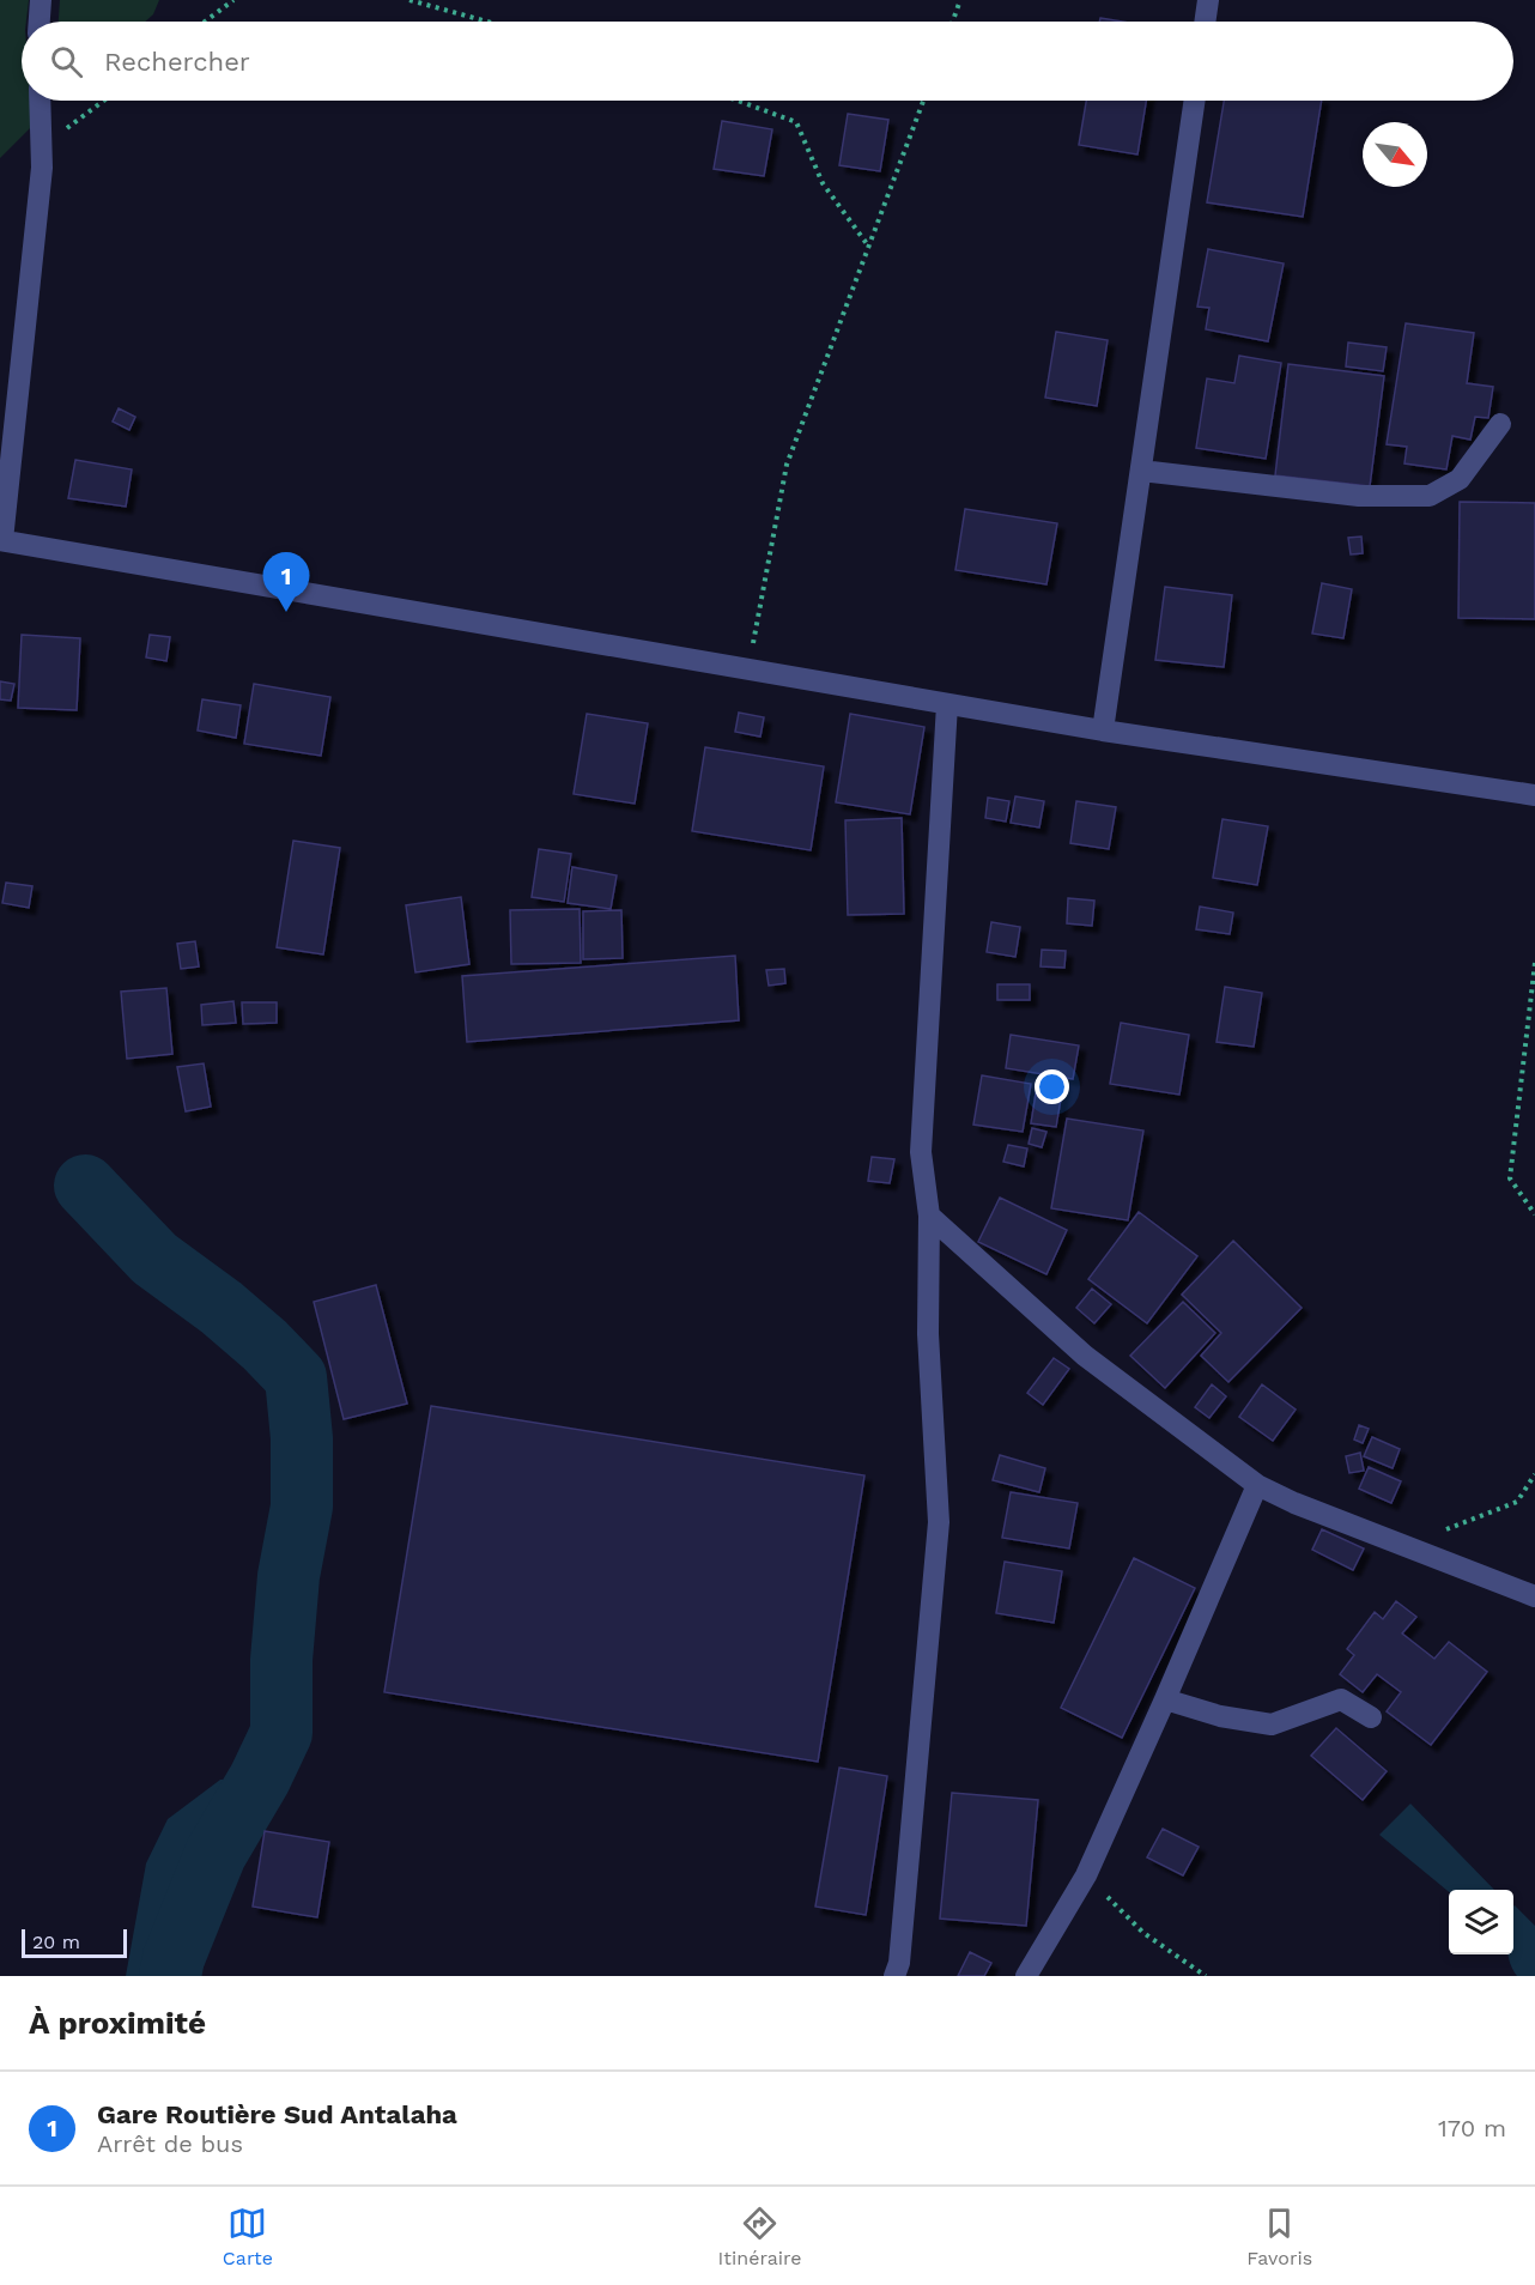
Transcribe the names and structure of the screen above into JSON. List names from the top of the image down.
{
  "scale_bar": "20 m",
  "north": "bottom right",
  "page": {
    "search": "Rechercher",
    "pins": "1",
    "scale": "20 m",
    "heading": "À proximité",
    "list": [
      {
        "mark": "1",
        "name": "Gare Routière Sud Antalaha",
        "note": "Arrêt de bus",
        "value": "170 m"
      }
    ],
    "nav": ["Carte", "Itinéraire", "Favoris"]
  }
}
